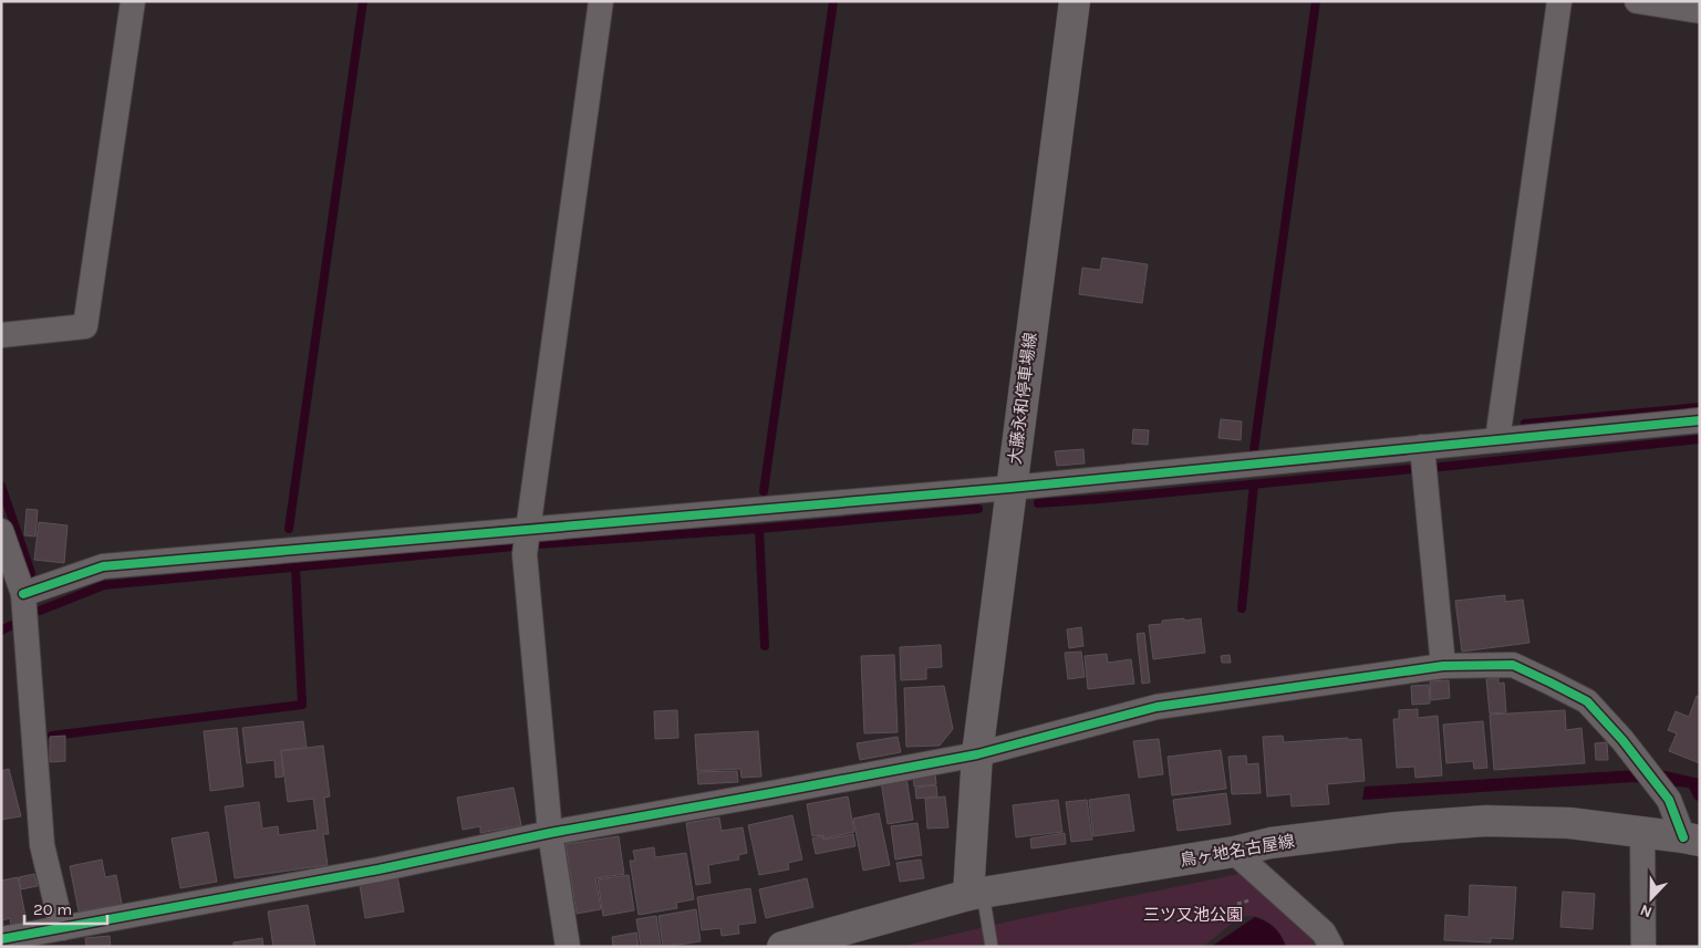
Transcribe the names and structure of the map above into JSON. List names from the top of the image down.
{
  "streets": {
    "main road": ["大藤永和停車場線", "鳥ヶ地名古屋線"]
  },
  "crossings": [
    ["大藤永和停車場線", "鳥ヶ地名古屋線"]
  ],
  "parks": ["三ツ又池公園"],
  "scale_bar": "20 m",
  "north": "bottom"
}
